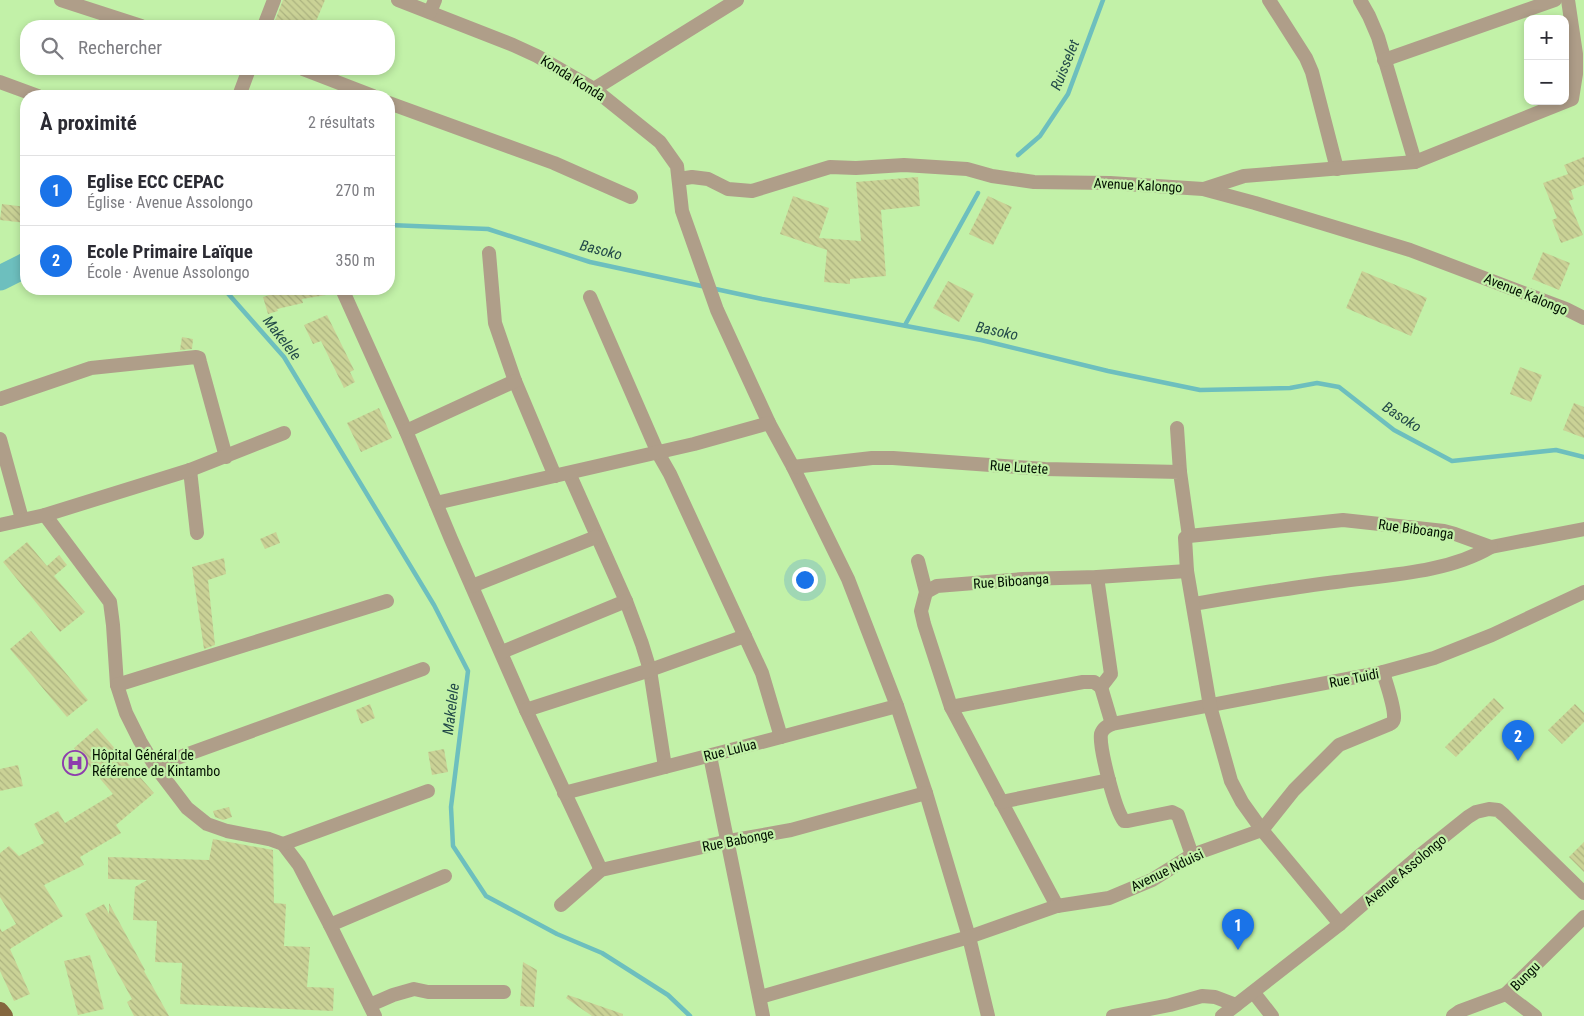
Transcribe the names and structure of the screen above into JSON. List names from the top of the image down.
{
  "streets": {
    "street": [
      "Konda Konda",
      "Avenue Kalongo",
      "Rue Lutete",
      "Rue Biboanga",
      "Rue Tuidi",
      "Rue Lulua",
      "Rue Babonge",
      "Avenue Nduisi",
      "Avenue Assolongo",
      "Bungu"
    ]
  },
  "crossings": [
    ["Konda Konda", "Avenue Kalongo"],
    ["Konda Konda", "Rue Lutete"],
    ["Konda Konda", "Rue Lulua"],
    ["Konda Konda", "Rue Babonge"],
    ["Konda Konda", "Avenue Nduisi"]
  ],
  "water": ["Ruisselet", "Basoko", "Makelele"],
  "places": {
    "hospital": ["Hôpital Général de Référence de Kintambo"]
  },
  "page": {
    "map_buttons": ["+", "−"],
    "search": "Rechercher",
    "heading": ["À proximité", "2 résultats"],
    "list": [
      {
        "mark": "1",
        "name": "Eglise ECC CEPAC",
        "note": "Église · Avenue Assolongo",
        "value": "270 m"
      },
      {
        "mark": "2",
        "name": "Ecole Primaire Laïque",
        "note": "École · Avenue Assolongo",
        "value": "350 m"
      }
    ],
    "pins": ["2", "1"]
  }
}
